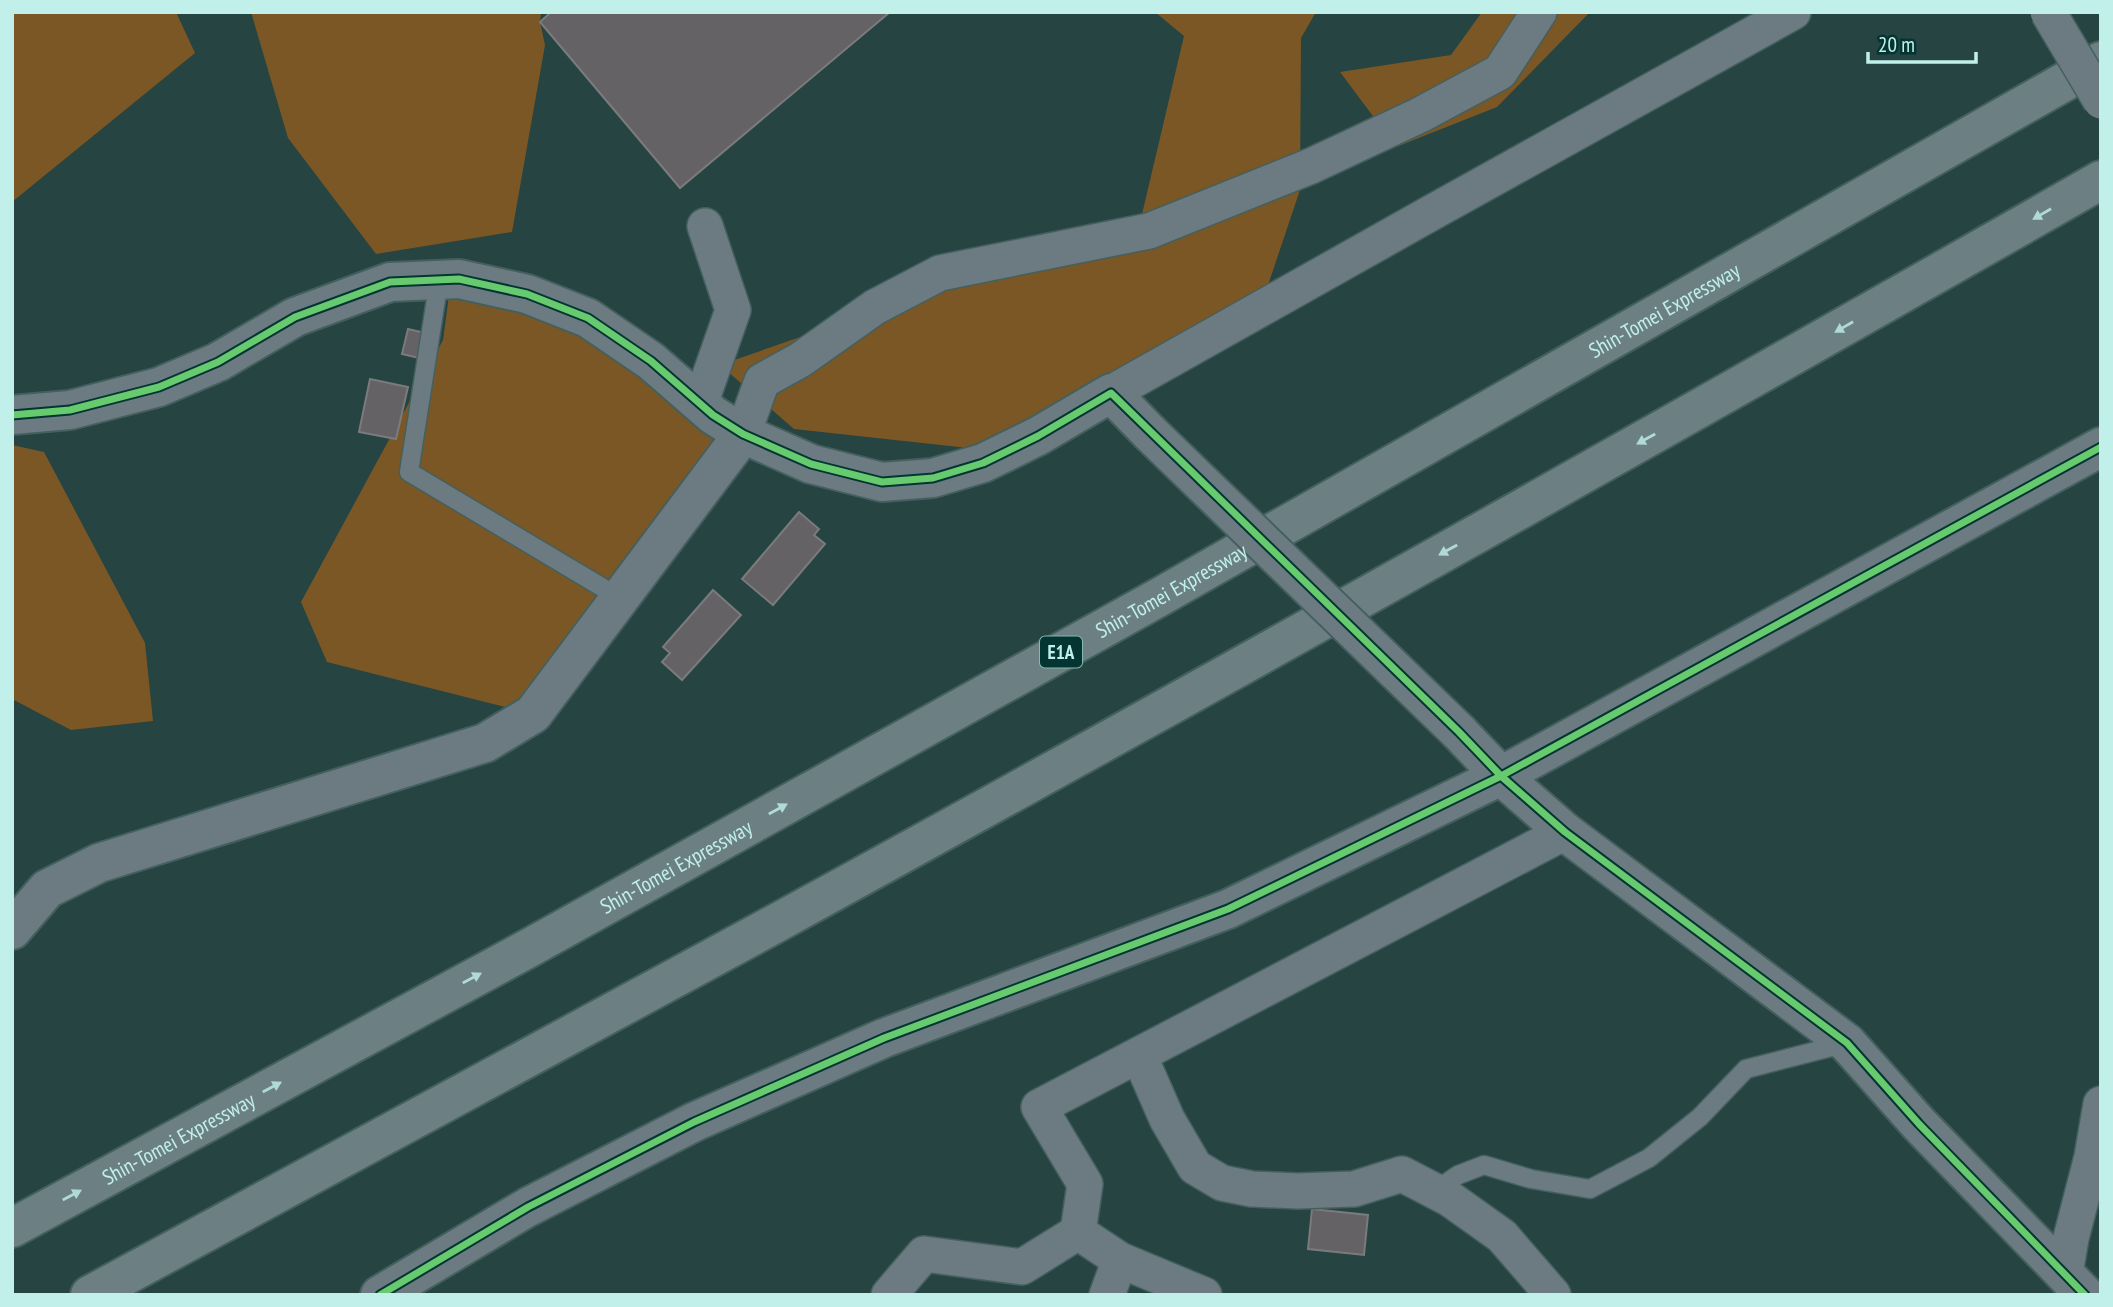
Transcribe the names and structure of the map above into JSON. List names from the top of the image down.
{
  "streets": {
    "highway": ["Shin-Tomei Expressway", "E1A"]
  },
  "scale_bar": "20 m"
}
